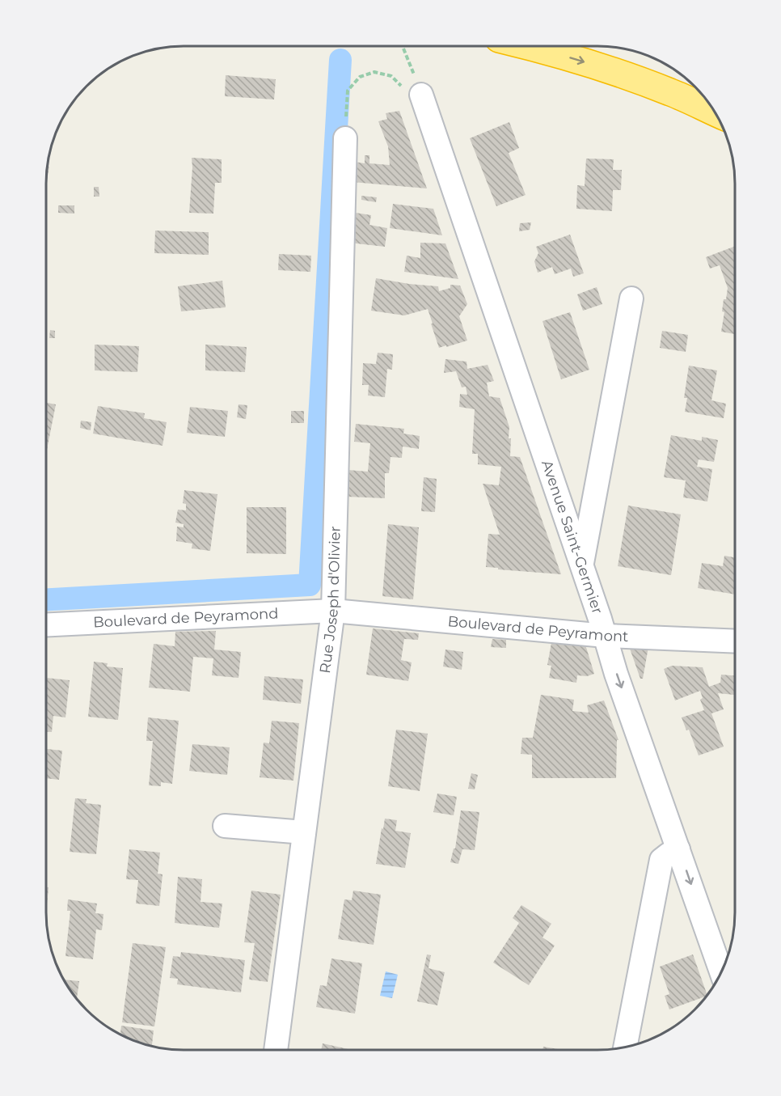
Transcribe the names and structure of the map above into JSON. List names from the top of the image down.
{
  "streets": {
    "street": [
      "Avenue Saint-Germier",
      "Rue Joseph d'Olivier",
      "Boulevard de Peyramond",
      "Boulevard de Peyramont"
    ]
  },
  "crossings": [
    ["Avenue Saint-Germier", "Boulevard de Peyramont"],
    ["Rue Joseph d'Olivier", "Boulevard de Peyramond"],
    ["Rue Joseph d'Olivier", "Boulevard de Peyramont"],
    ["Boulevard de Peyramond", "Boulevard de Peyramont"]
  ],
  "one_way": ["Avenue Saint-Germier"]
}
